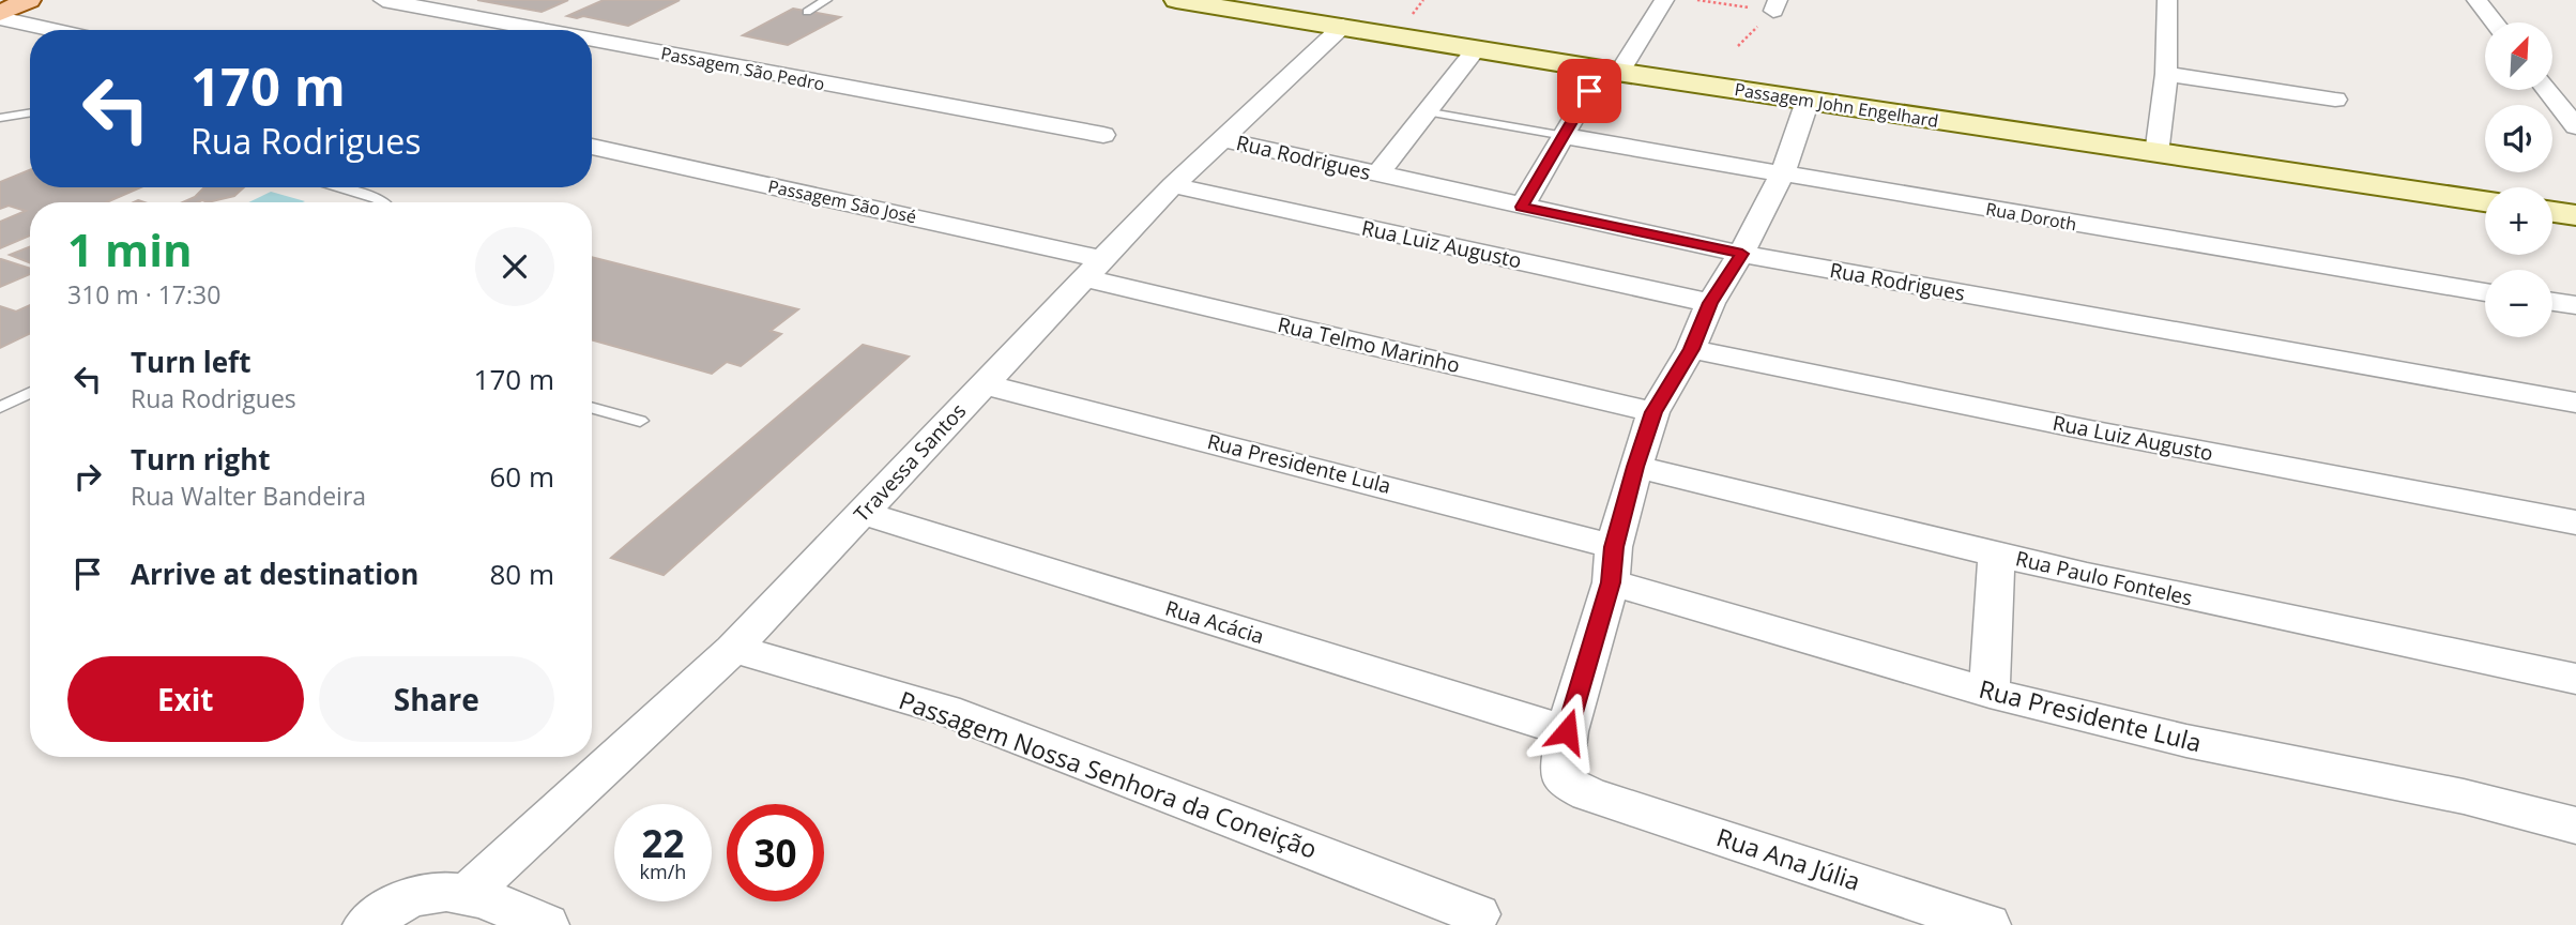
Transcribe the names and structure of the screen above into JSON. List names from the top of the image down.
{
  "streets": {
    "main road": ["Passagem John Engelhard"],
    "street": [
      "Passagem São Pedro",
      "Rua Rodrigues",
      "Passagem São José",
      "Rua Doroth",
      "Rua Luiz Augusto",
      "Rua Telmo Marinho",
      "Travessa Santos",
      "Rua Presidente Lula",
      "Rua Paulo Fonteles",
      "Rua Acácia",
      "Passagem Nossa Senhora da Coneição",
      "Rua Ana Júlia"
    ]
  },
  "crossings": [
    ["Passagem John Engelhard", "Travessa Santos"],
    ["Rua Rodrigues", "Travessa Santos"],
    ["Passagem São José", "Rua Telmo Marinho"],
    ["Passagem São José", "Travessa Santos"],
    ["Rua Luiz Augusto", "Travessa Santos"],
    ["Rua Telmo Marinho", "Travessa Santos"],
    ["Travessa Santos", "Rua Presidente Lula"],
    ["Travessa Santos", "Rua Acácia"],
    ["Travessa Santos", "Passagem Nossa Senhora da Coneição"],
    ["Rua Acácia", "Rua Ana Júlia"]
  ],
  "north": "top right",
  "page": {
    "map_buttons": ["+", "−"],
    "turn": ["170 m", "Rua Rodrigues"],
    "heading": ["1 min", "310 m · 17:30"],
    "list": [
      {
        "name": "Turn left",
        "note": "Rua Rodrigues",
        "value": "170 m"
      },
      {
        "name": "Turn right",
        "note": "Rua Walter Bandeira",
        "value": "60 m"
      },
      {
        "name": "Arrive at destination",
        "value": "80 m"
      }
    ],
    "buttons": ["Exit", "Share"],
    "speed": "22 km/h",
    "limit": "30"
  }
}
